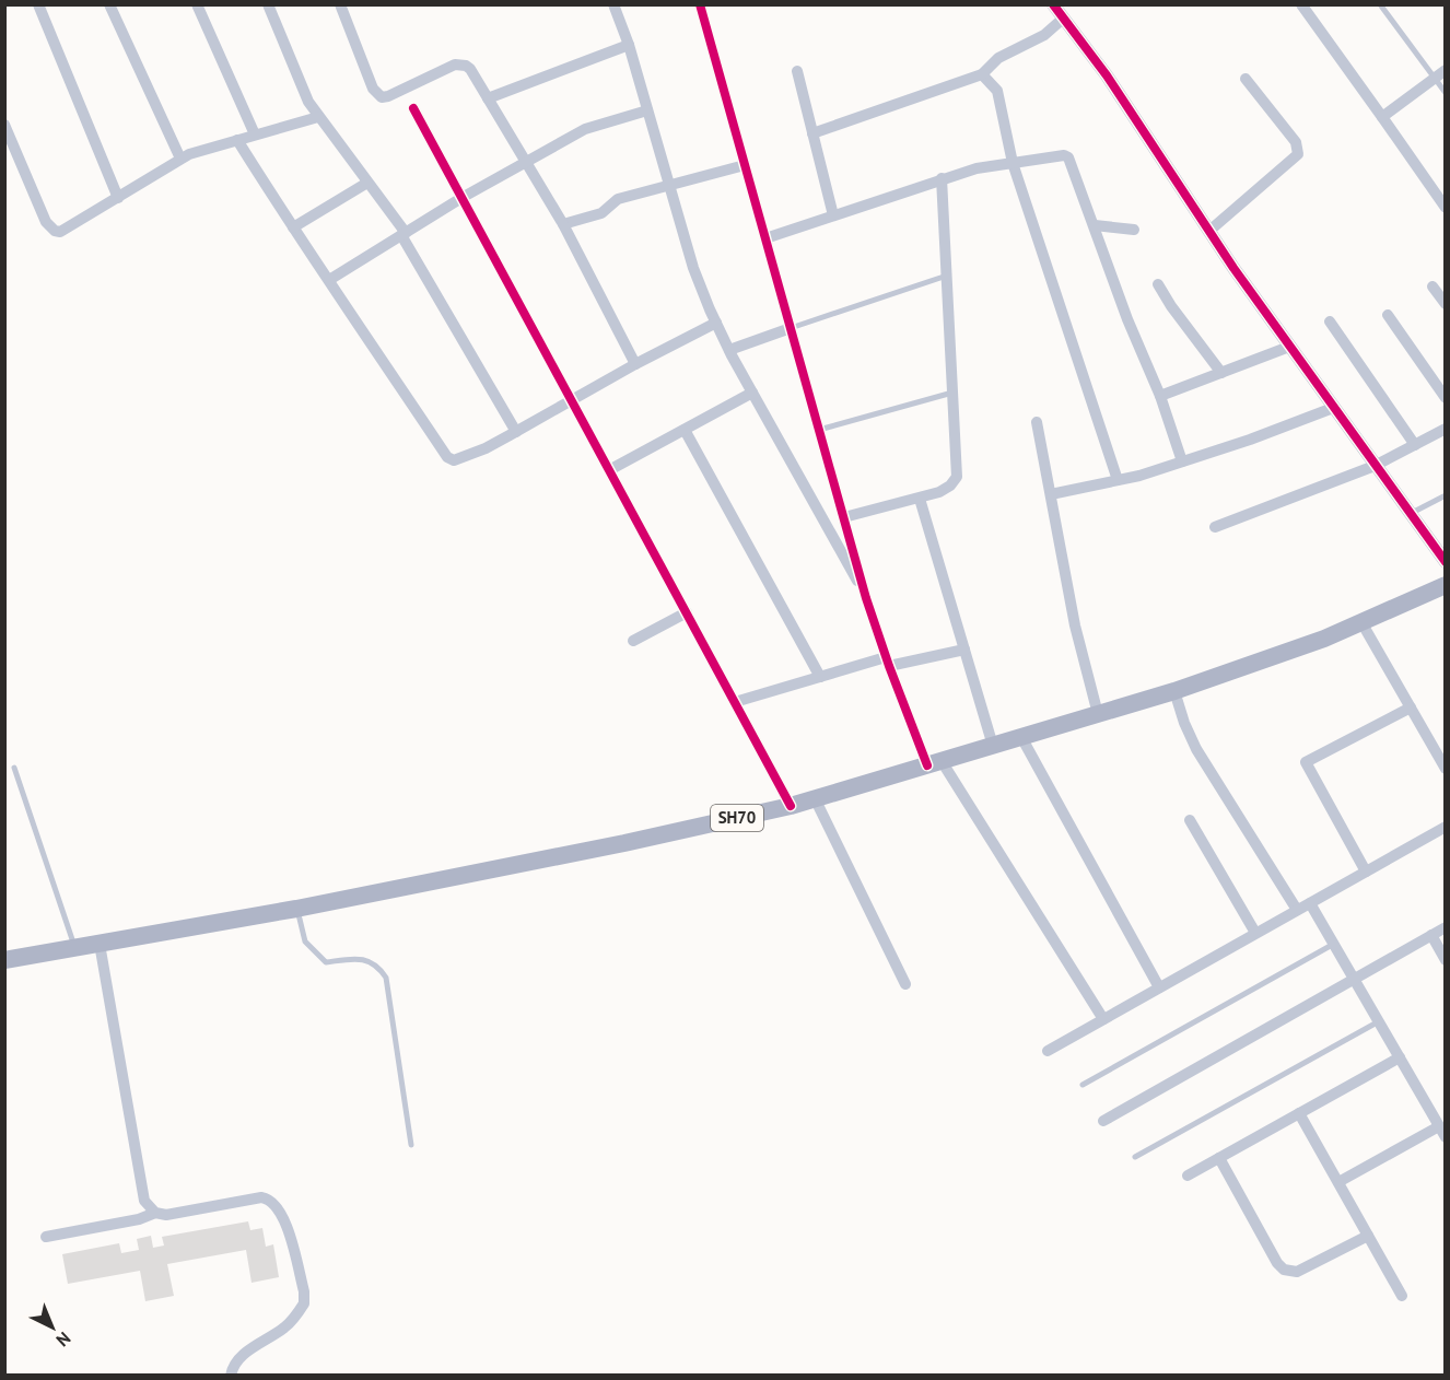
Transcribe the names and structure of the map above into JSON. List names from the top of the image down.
{
  "streets": {
    "main road": ["SH70"]
  },
  "north": "bottom right"
}
